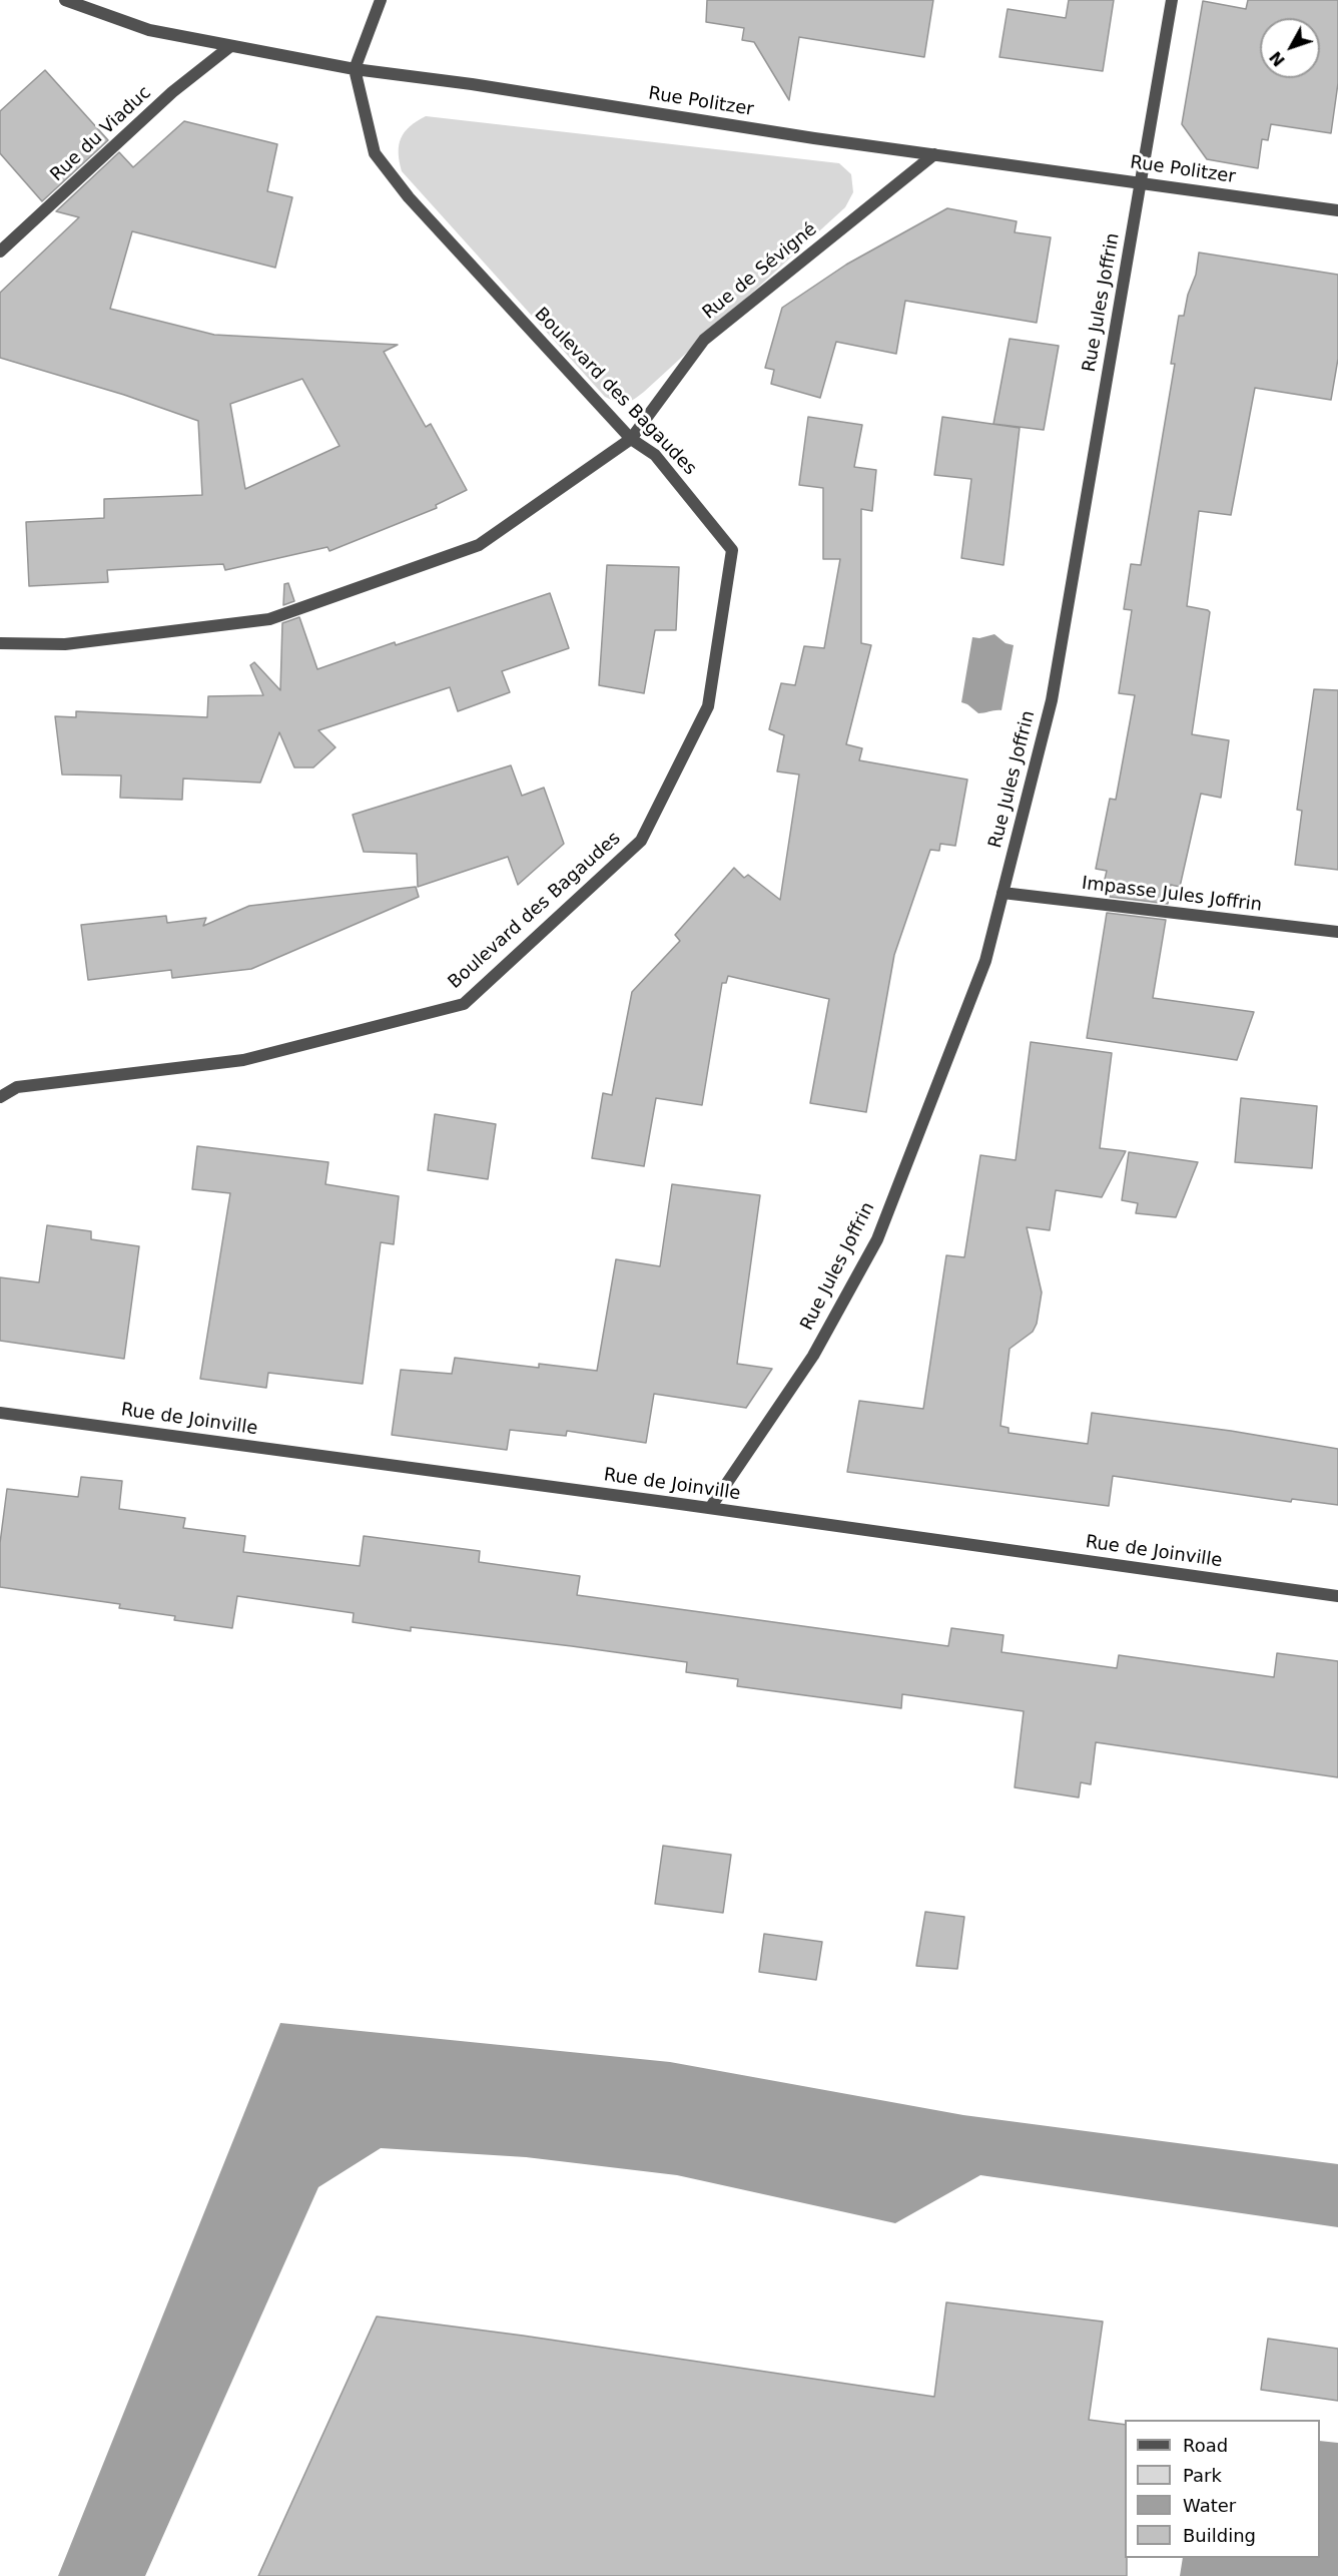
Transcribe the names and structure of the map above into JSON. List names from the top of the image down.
{
  "streets": {
    "street": [
      "Rue Politzer",
      "Rue du Viaduc",
      "Rue de Sévigné",
      "Rue Jules Joffrin",
      "Boulevard des Bagaudes",
      "Impasse Jules Joffrin",
      "Rue de Joinville"
    ]
  },
  "crossings": [
    ["Rue Politzer", "Rue du Viaduc"],
    ["Rue Politzer", "Rue de Sévigné"],
    ["Rue Politzer", "Rue Jules Joffrin"],
    ["Rue Politzer", "Boulevard des Bagaudes"],
    ["Rue de Sévigné", "Boulevard des Bagaudes"],
    ["Rue Jules Joffrin", "Impasse Jules Joffrin"],
    ["Rue Jules Joffrin", "Rue de Joinville"]
  ],
  "legend": [
    "Road",
    "Park",
    "Water",
    "Building"
  ],
  "north": "bottom left"
}
